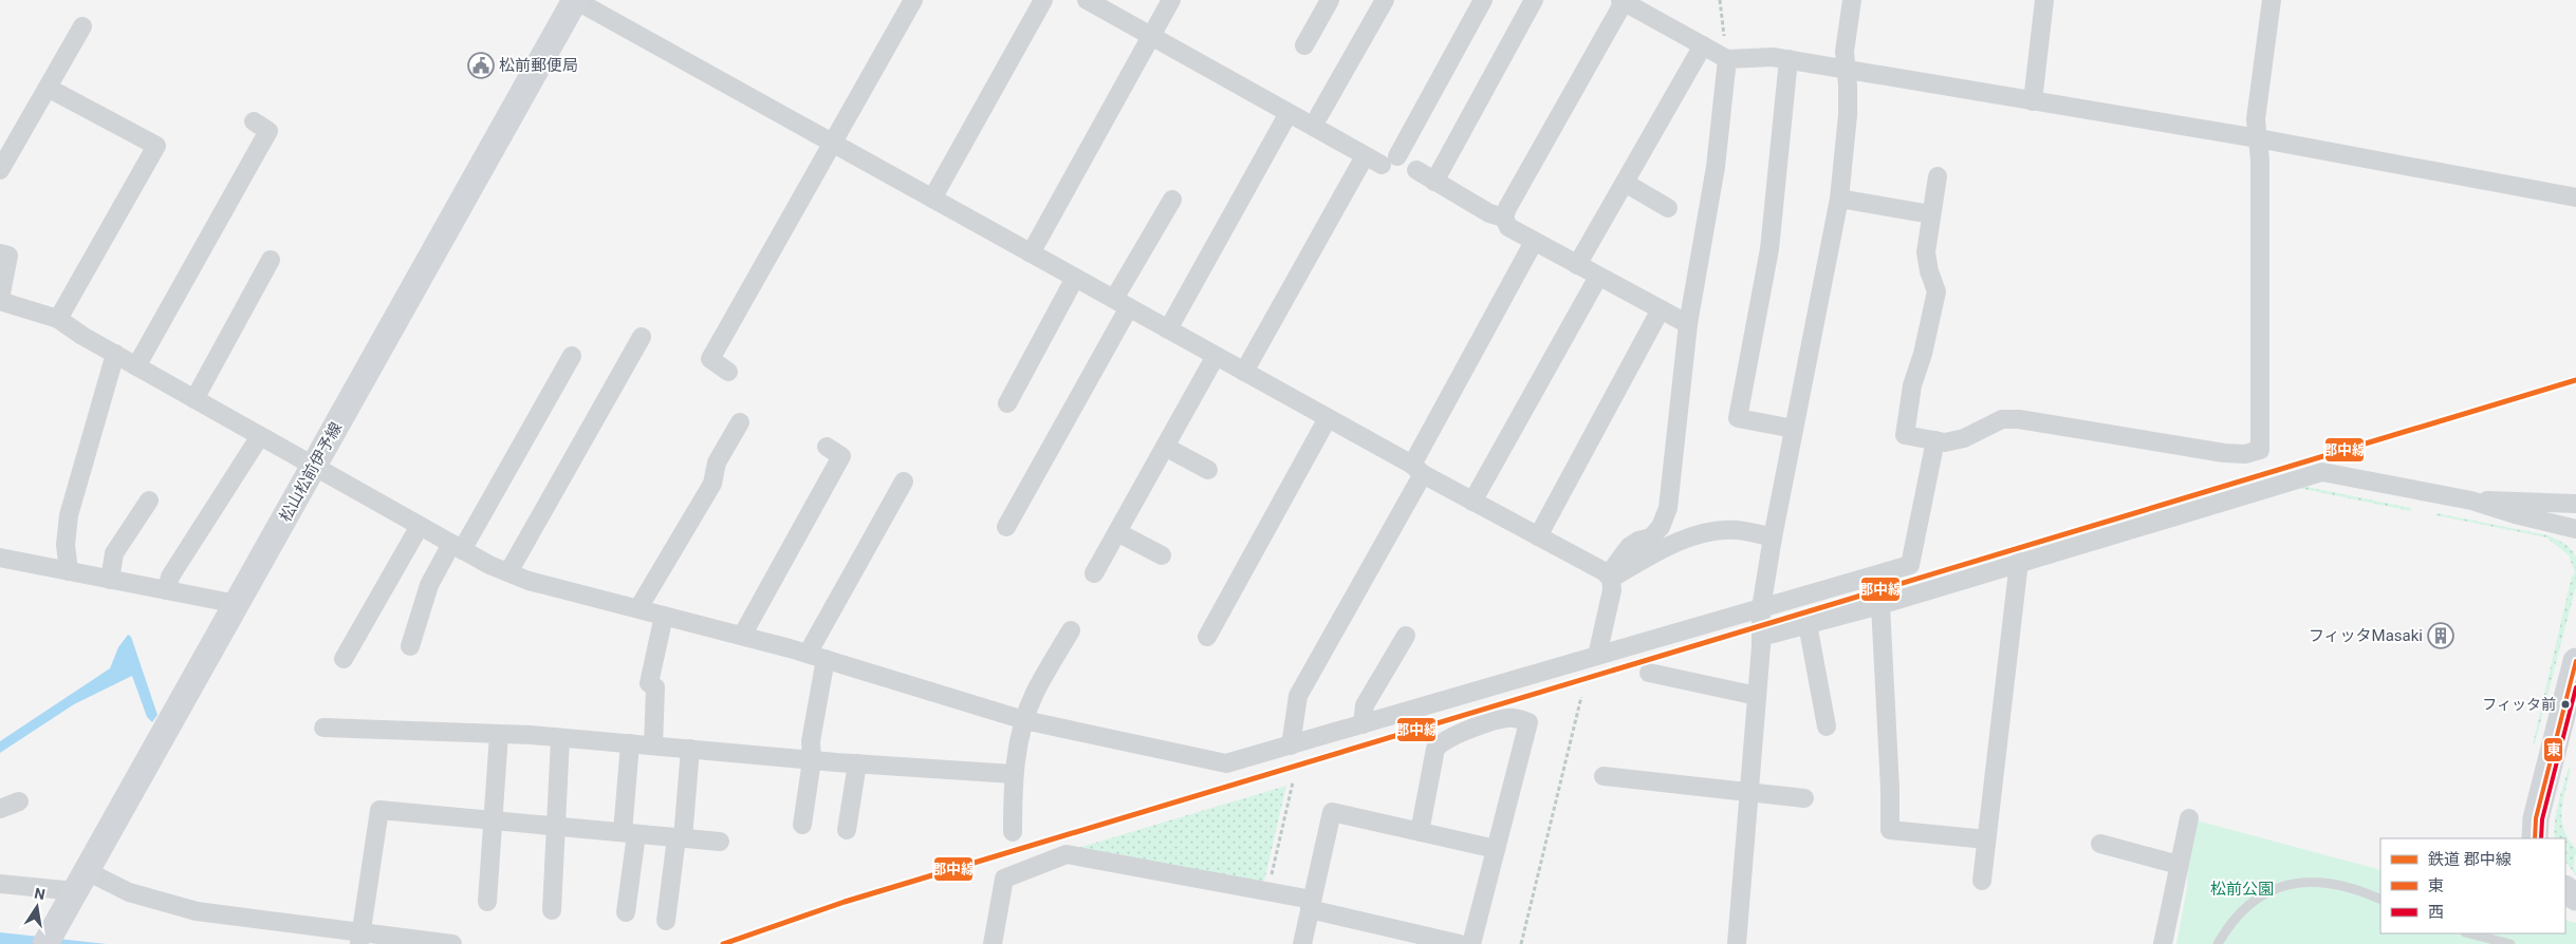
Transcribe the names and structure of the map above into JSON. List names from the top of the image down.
{
  "streets": {
    "main road": ["松山松前伊予線"]
  },
  "parks": ["松前公園"],
  "places": {
    "public building": ["松前郵便局"],
    "building": ["フィッタMasaki"],
    "other": ["フィッタ前"]
  },
  "lines": ["rail line 郡中線", "transit line 東", "transit line 西"],
  "legend": ["鉄道 郡中線", "東", "西"],
  "north": "top"
}
